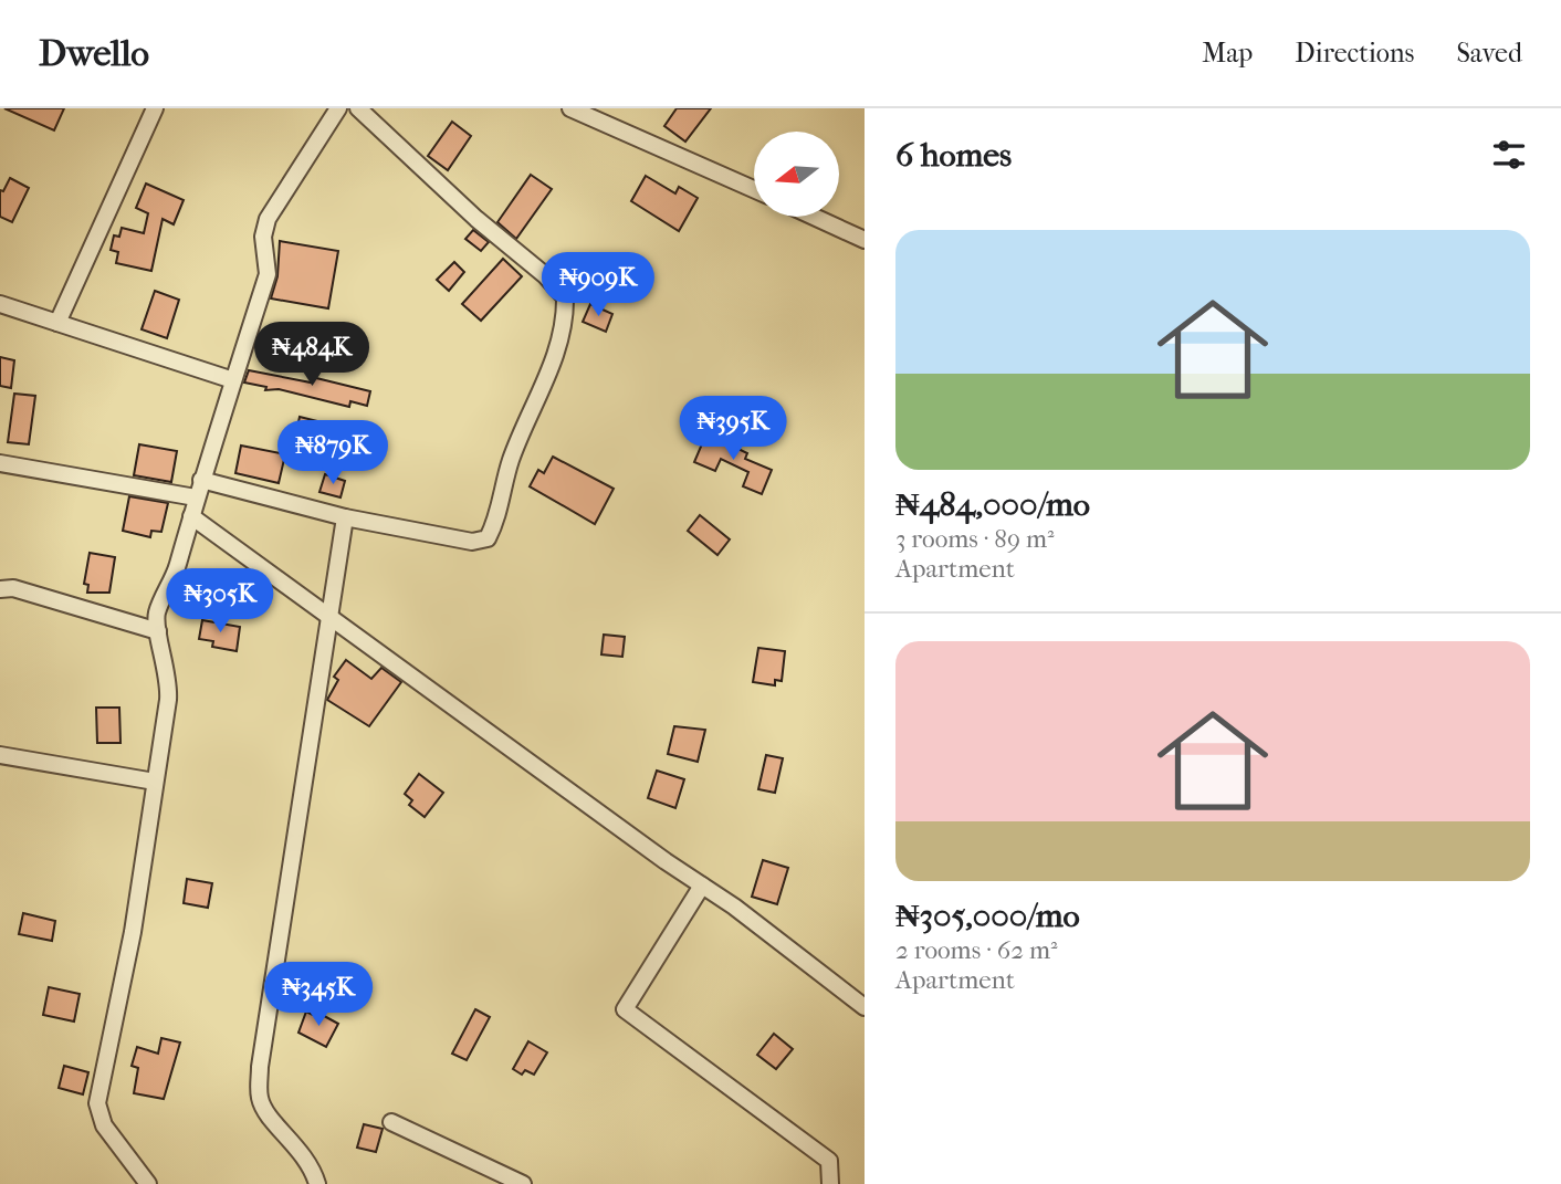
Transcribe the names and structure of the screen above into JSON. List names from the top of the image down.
{
  "north": "left",
  "page": {
    "header": "Dwello",
    "nav": ["Map", "Directions", "Saved"],
    "heading": "6 homes",
    "list": [
      {
        "name": "₦484,000/mo",
        "note": "3 rooms · 89 m² · Apartment"
      },
      {
        "name": "₦305,000/mo",
        "note": "2 rooms · 62 m² · Apartment"
      }
    ],
    "price": [
      "₦909K",
      "₦484K",
      "₦395K",
      "₦879K",
      "₦305K",
      "₦345K"
    ]
  }
}
